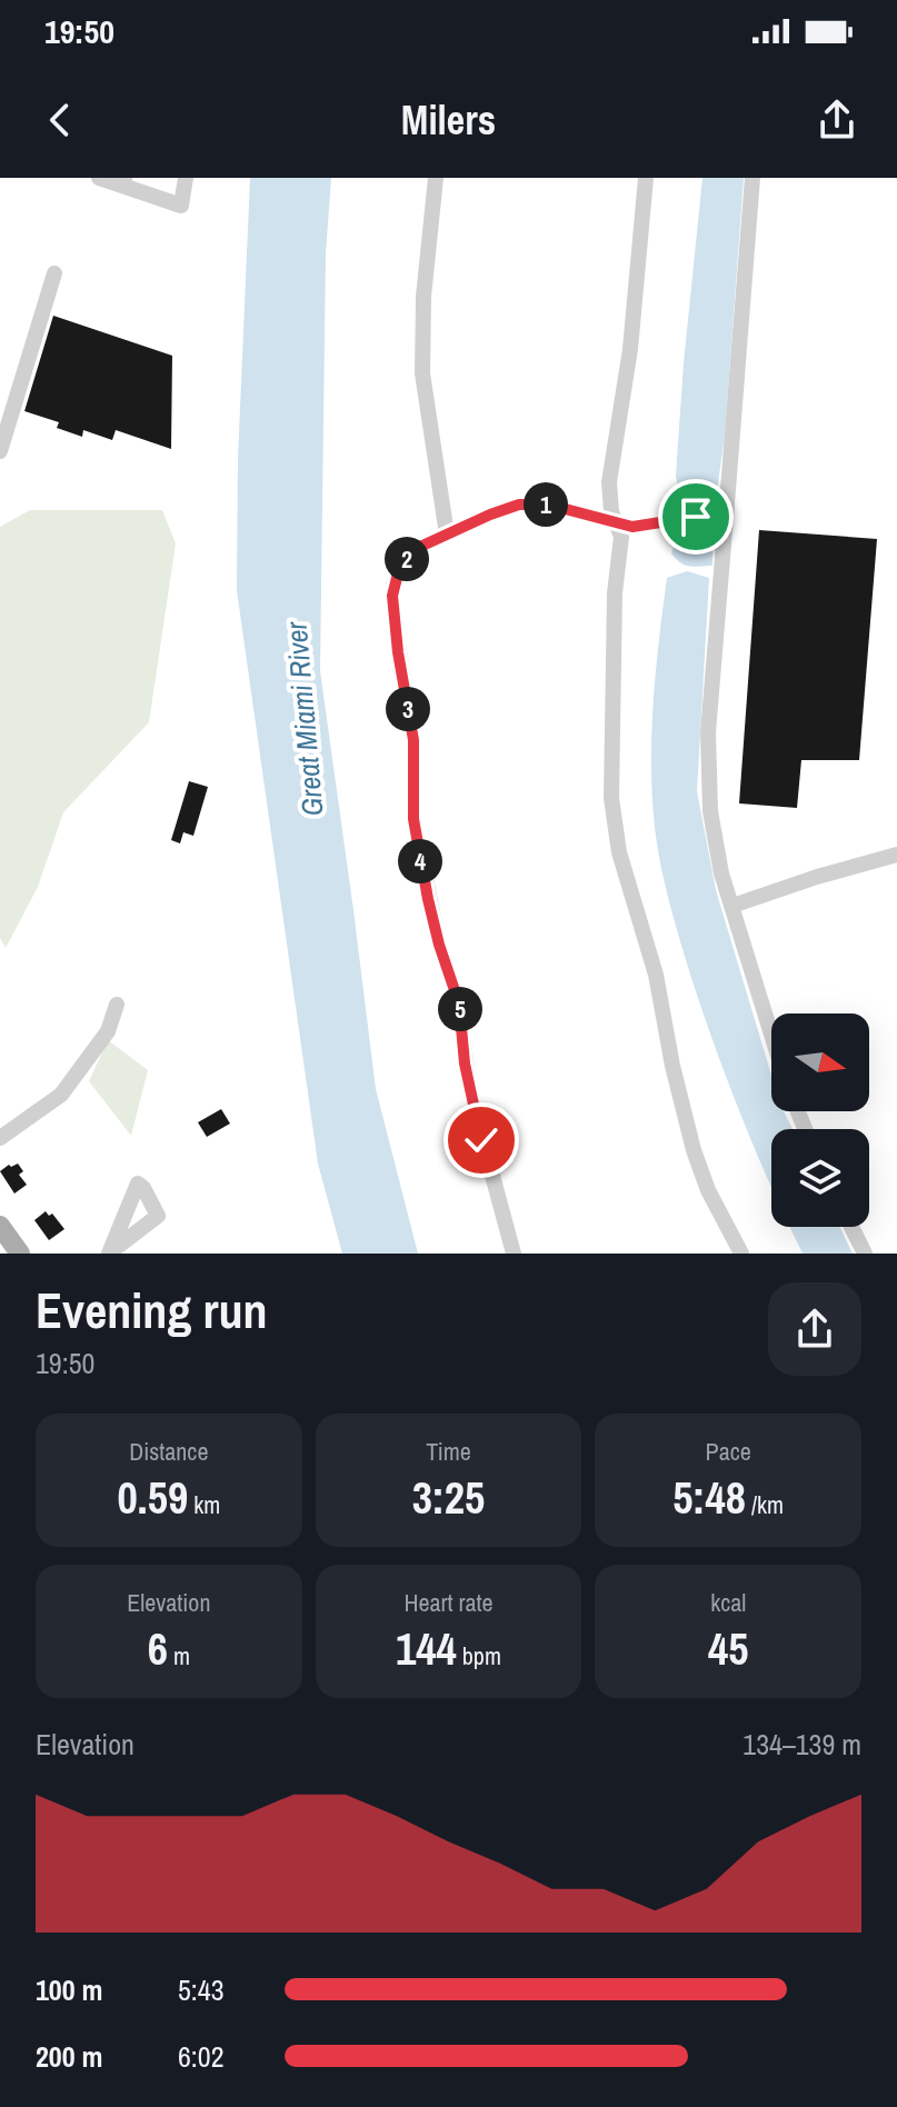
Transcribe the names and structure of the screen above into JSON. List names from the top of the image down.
{
  "water": ["Great Miami River"],
  "north": "right",
  "page": {
    "status": "19:50",
    "header": "Milers",
    "pins": [
      "1",
      "2",
      "3",
      "4",
      "5"
    ],
    "heading": ["Evening run", "19:50"],
    "stats": [
      ["Distance", "0.59 km"],
      ["Time", "3:25"],
      ["Pace", "5:48 /km"],
      ["Elevation", "6 m"],
      ["Heart rate", "144 bpm"],
      ["kcal", "45"]
    ],
    "chart": ["Elevation", "134–139 m"],
    "list": [
      {
        "name": "100 m",
        "note": "5:43"
      },
      {
        "name": "200 m",
        "note": "6:02"
      }
    ]
  }
}
